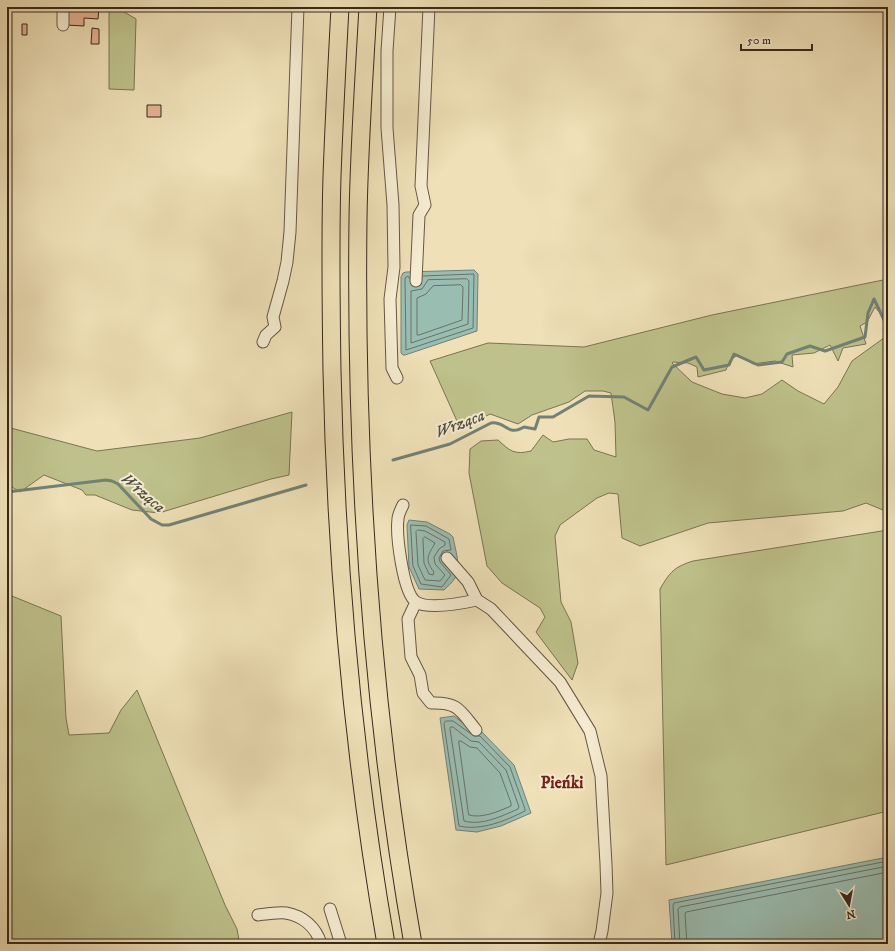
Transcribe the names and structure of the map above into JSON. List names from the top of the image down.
{
  "districts": ["Pieńki"],
  "water": ["Wrząca"],
  "scale_bar": "50 m",
  "north": "bottom"
}
